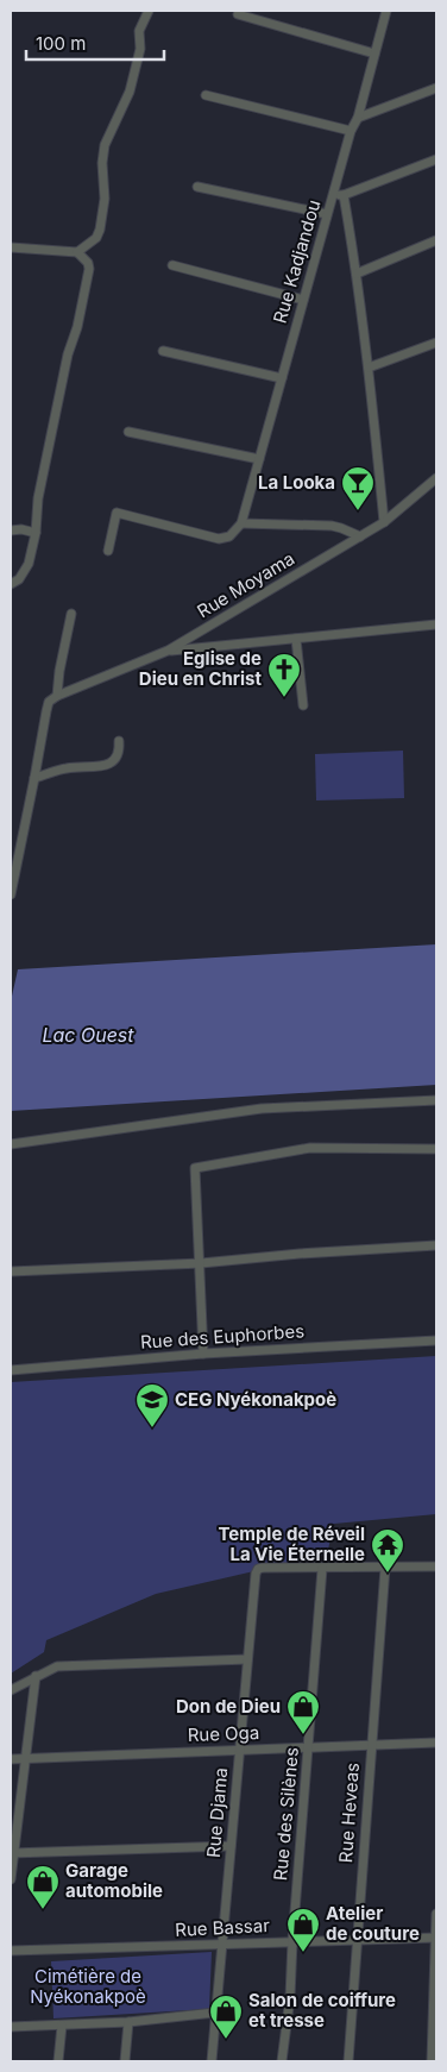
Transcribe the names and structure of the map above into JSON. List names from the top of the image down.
{
  "streets": {
    "street": [
      "Rue Kadjandou",
      "Rue Moyama",
      "Rue des Euphorbes",
      "Rue Oga",
      "Rue Djama",
      "Rue Heveas",
      "Rue des Silènes",
      "Rue Bassar"
    ]
  },
  "crossings": [
    ["Rue Oga", "Rue Djama"],
    ["Rue Oga", "Rue Heveas"],
    ["Rue Oga", "Rue des Silènes"],
    ["Rue Djama", "Rue des Silènes"],
    ["Rue Djama", "Rue Bassar"],
    ["Rue Heveas", "Rue Bassar"],
    ["Rue des Silènes", "Rue Bassar"]
  ],
  "water": ["Lac Ouest"],
  "parks": ["Cimétière de Nyékonakpoè"],
  "places": {
    "bar": ["La Looka"],
    "church": ["Eglise de Dieu en Christ"],
    "school or university": ["CEG Nyékonakpoè"],
    "temple": ["Temple de Réveil La Vie Éternelle"],
    "shop": [
      "Don de Dieu",
      "Garage automobile",
      "Atelier de couture",
      "Salon de coiffure et tresse"
    ]
  },
  "scale_bar": "100 m"
}
